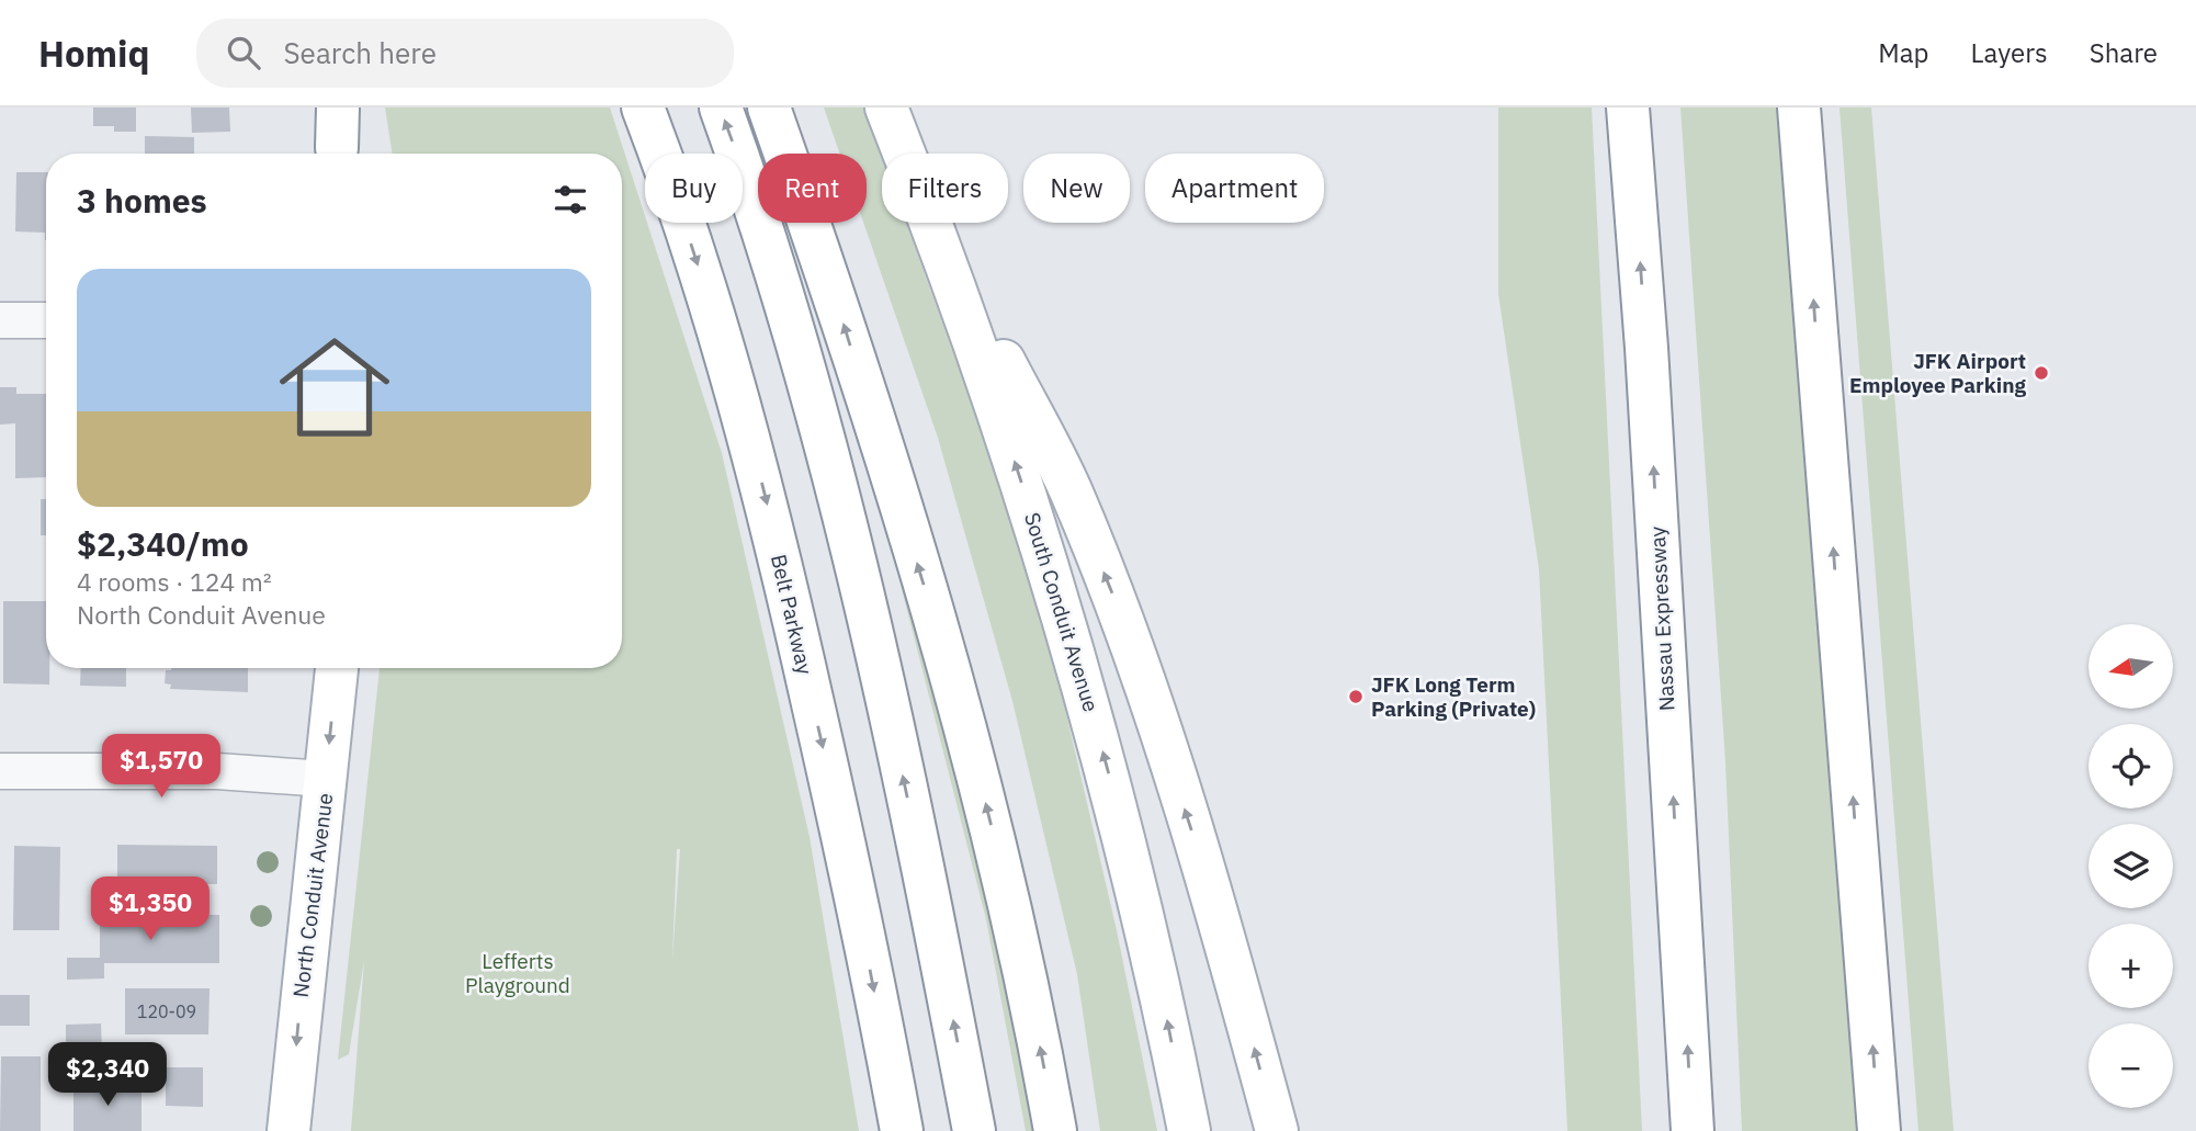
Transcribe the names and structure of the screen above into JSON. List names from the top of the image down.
{
  "streets": {
    "main road": [
      "South Conduit Avenue",
      "Belt Parkway",
      "Nassau Expressway",
      "North Conduit Avenue"
    ]
  },
  "one_way": ["North Conduit Avenue"],
  "parks": ["Lefferts Playground"],
  "places": ["JFK Airport Employee Parking", "JFK Long Term Parking (Private)"],
  "house_numbers": ["120-09"],
  "north": "left",
  "page": {
    "header": "Homiq",
    "search": "Search here",
    "nav": ["Map", "Layers", "Share"],
    "chip": [
      "Buy",
      "Rent",
      "Filters",
      "New",
      "Apartment"
    ],
    "heading": "3 homes",
    "list": [
      {
        "name": "$2,340/mo",
        "note": "4 rooms · 124 m² · North Conduit Avenue"
      }
    ],
    "map_buttons": ["+", "−"],
    "price": ["$1,570", "$1,350", "$2,340"]
  }
}
